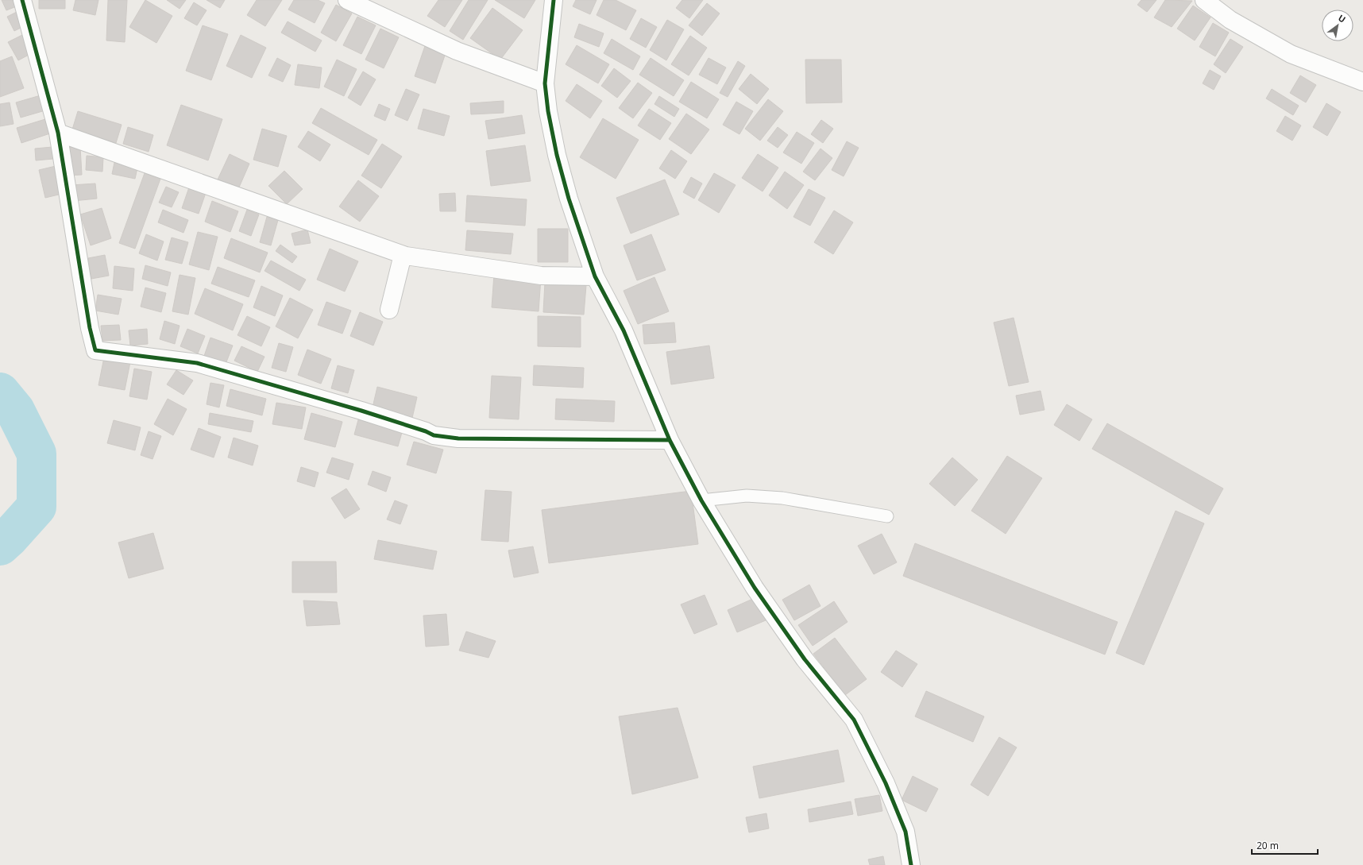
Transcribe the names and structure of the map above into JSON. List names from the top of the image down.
{
  "scale_bar": "20 m",
  "north": "top right"
}
